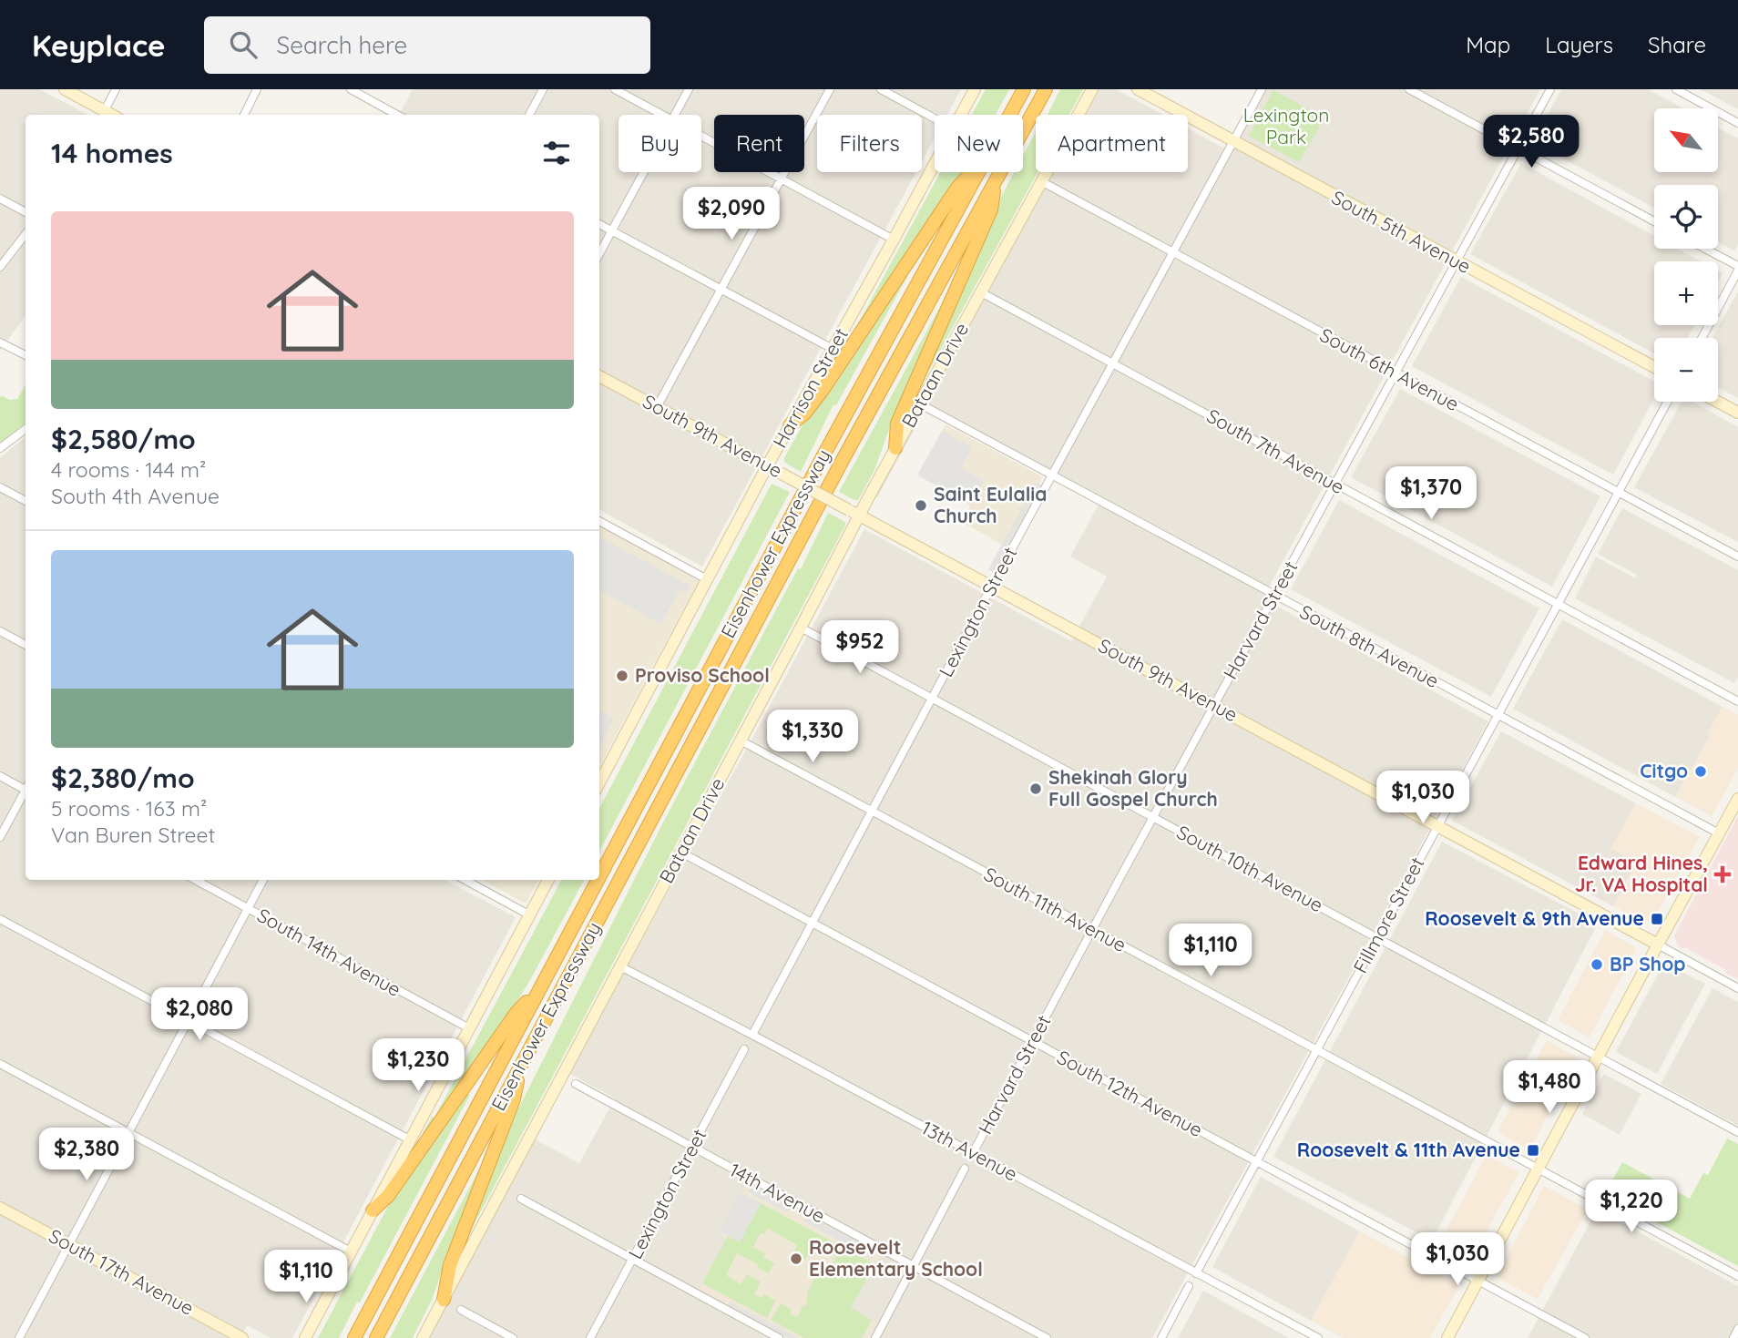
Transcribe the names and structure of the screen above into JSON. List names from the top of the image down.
{
  "streets": {
    "highway": ["Eisenhower Expressway"],
    "street": [
      "South 5th Avenue",
      "South 6th Avenue",
      "Bataan Drive",
      "Harrison Street",
      "South 9th Avenue",
      "South 7th Avenue",
      "Lexington Street",
      "Harvard Street",
      "South 8th Avenue",
      "South 10th Avenue",
      "South 11th Avenue",
      "Fillmore Street",
      "South 14th Avenue",
      "South 12th Avenue",
      "13th Avenue",
      "14th Avenue",
      "South 17th Avenue"
    ]
  },
  "crossings": [
    ["South 5th Avenue", "Lexington Street"],
    ["South 5th Avenue", "Harvard Street"],
    ["South 6th Avenue", "Bataan Drive"],
    ["South 6th Avenue", "Lexington Street"],
    ["South 6th Avenue", "Harvard Street"],
    ["South 6th Avenue", "Fillmore Street"],
    ["Bataan Drive", "South 9th Avenue"],
    ["Bataan Drive", "South 7th Avenue"],
    ["Bataan Drive", "South 8th Avenue"],
    ["Bataan Drive", "South 10th Avenue"],
    ["Bataan Drive", "South 11th Avenue"],
    ["Bataan Drive", "South 12th Avenue"],
    ["Bataan Drive", "13th Avenue"],
    ["Harrison Street", "South 9th Avenue"],
    ["South 9th Avenue", "Lexington Street"],
    ["South 9th Avenue", "Harvard Street"],
    ["South 9th Avenue", "Fillmore Street"],
    ["South 7th Avenue", "Lexington Street"],
    ["South 7th Avenue", "Harvard Street"],
    ["South 7th Avenue", "Fillmore Street"],
    ["Lexington Street", "South 8th Avenue"],
    ["Lexington Street", "South 10th Avenue"],
    ["Lexington Street", "South 11th Avenue"],
    ["Lexington Street", "South 12th Avenue"],
    ["Lexington Street", "13th Avenue"],
    ["Lexington Street", "14th Avenue"],
    ["Harvard Street", "South 8th Avenue"],
    ["Harvard Street", "South 10th Avenue"],
    ["Harvard Street", "South 11th Avenue"],
    ["Harvard Street", "South 12th Avenue"],
    ["Harvard Street", "13th Avenue"],
    ["South 8th Avenue", "Fillmore Street"],
    ["South 10th Avenue", "Fillmore Street"],
    ["South 11th Avenue", "Fillmore Street"],
    ["Fillmore Street", "South 12th Avenue"],
    ["Fillmore Street", "13th Avenue"]
  ],
  "parks": ["Lexington Park"],
  "places": {
    "other": [
      "Saint Eulalia Church",
      "Proviso School",
      "Citgo",
      "Shekinah Glory Full Gospel Church",
      "BP Shop",
      "Roosevelt Elementary School"
    ],
    "health": ["Edward Hines, Jr. VA Hospital"],
    "transit": ["Roosevelt & 9th Avenue", "Roosevelt & 11th Avenue"]
  },
  "north": "top left",
  "page": {
    "header": "Keyplace",
    "search": "Search here",
    "nav": ["Map", "Layers", "Share"],
    "map_buttons": ["+", "−"],
    "price": [
      "$2,580",
      "$2,090",
      "$1,370",
      "$952",
      "$1,330",
      "$1,030",
      "$1,110",
      "$2,080",
      "$1,230",
      "$1,480",
      "$2,380",
      "$1,220",
      "$1,030",
      "$1,110"
    ],
    "chip": [
      "Buy",
      "Rent",
      "Filters",
      "New",
      "Apartment"
    ],
    "heading": "14 homes",
    "list": [
      {
        "name": "$2,580/mo",
        "note": "4 rooms · 144 m² · South 4th Avenue"
      },
      {
        "name": "$2,380/mo",
        "note": "5 rooms · 163 m² · Van Buren Street"
      }
    ]
  }
}
